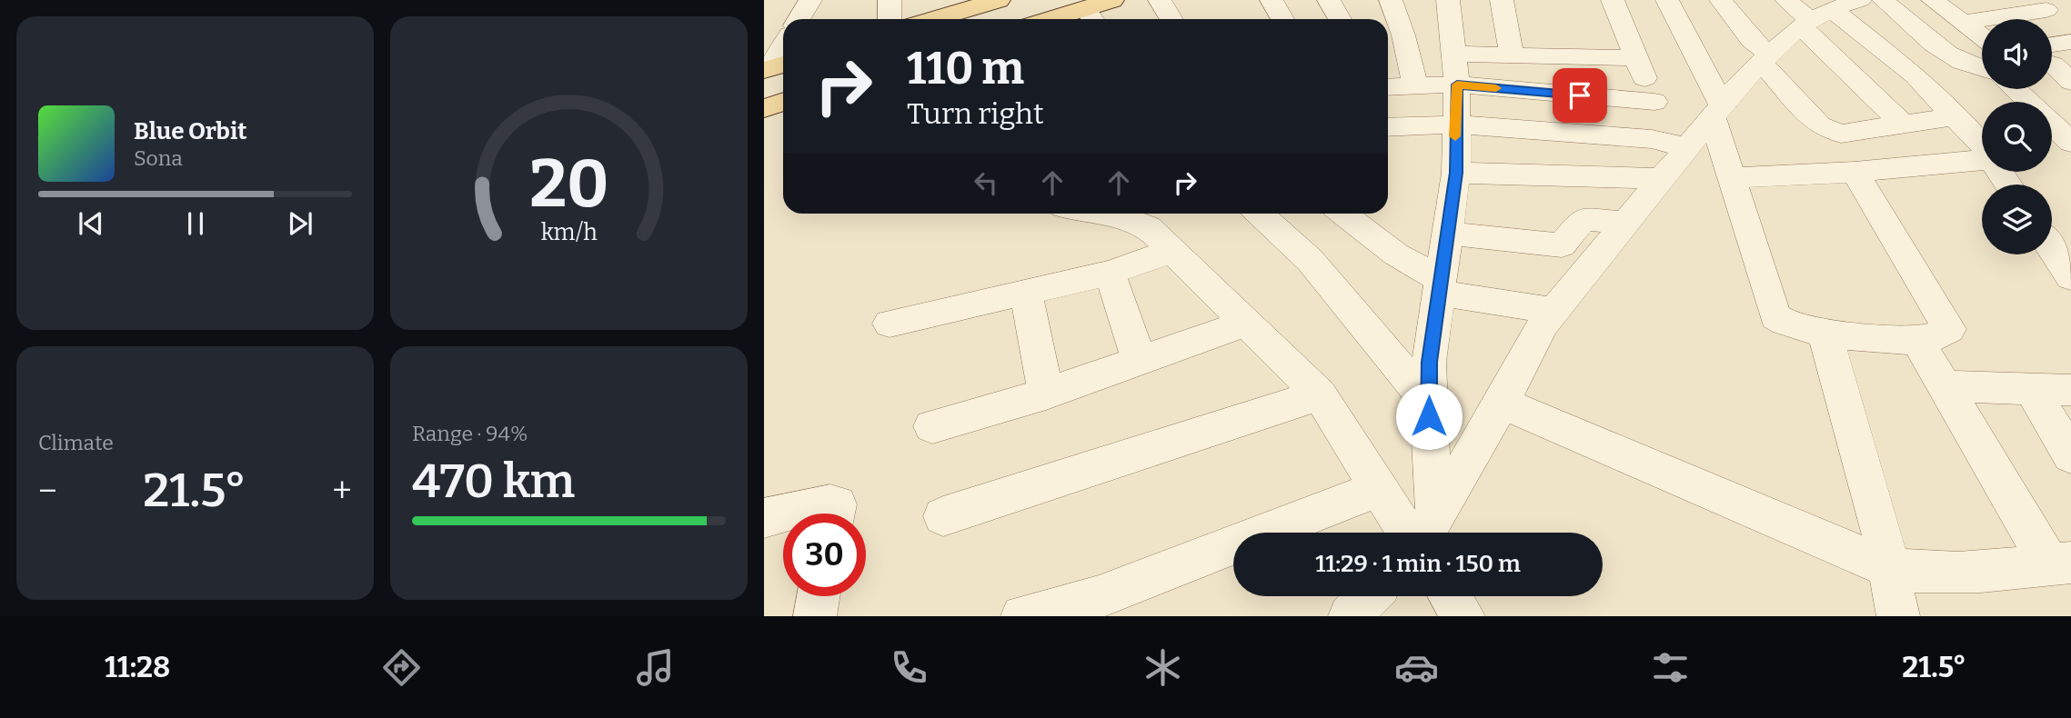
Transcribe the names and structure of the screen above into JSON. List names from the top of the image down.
{
  "page": {
    "turn": ["110 m", "Turn right"],
    "song": ["Blue Orbit", "Sona"],
    "tile": [
      "Climate",
      ["Range · 94%", "470 km"]
    ],
    "heat": ["−", "21.5°", "+"],
    "limit": "30",
    "trip": "11:29 · 1 min · 150 m",
    "tabs": ["11:28", "21.5°"],
    "gauge": ["20", "km/h"]
  }
}
